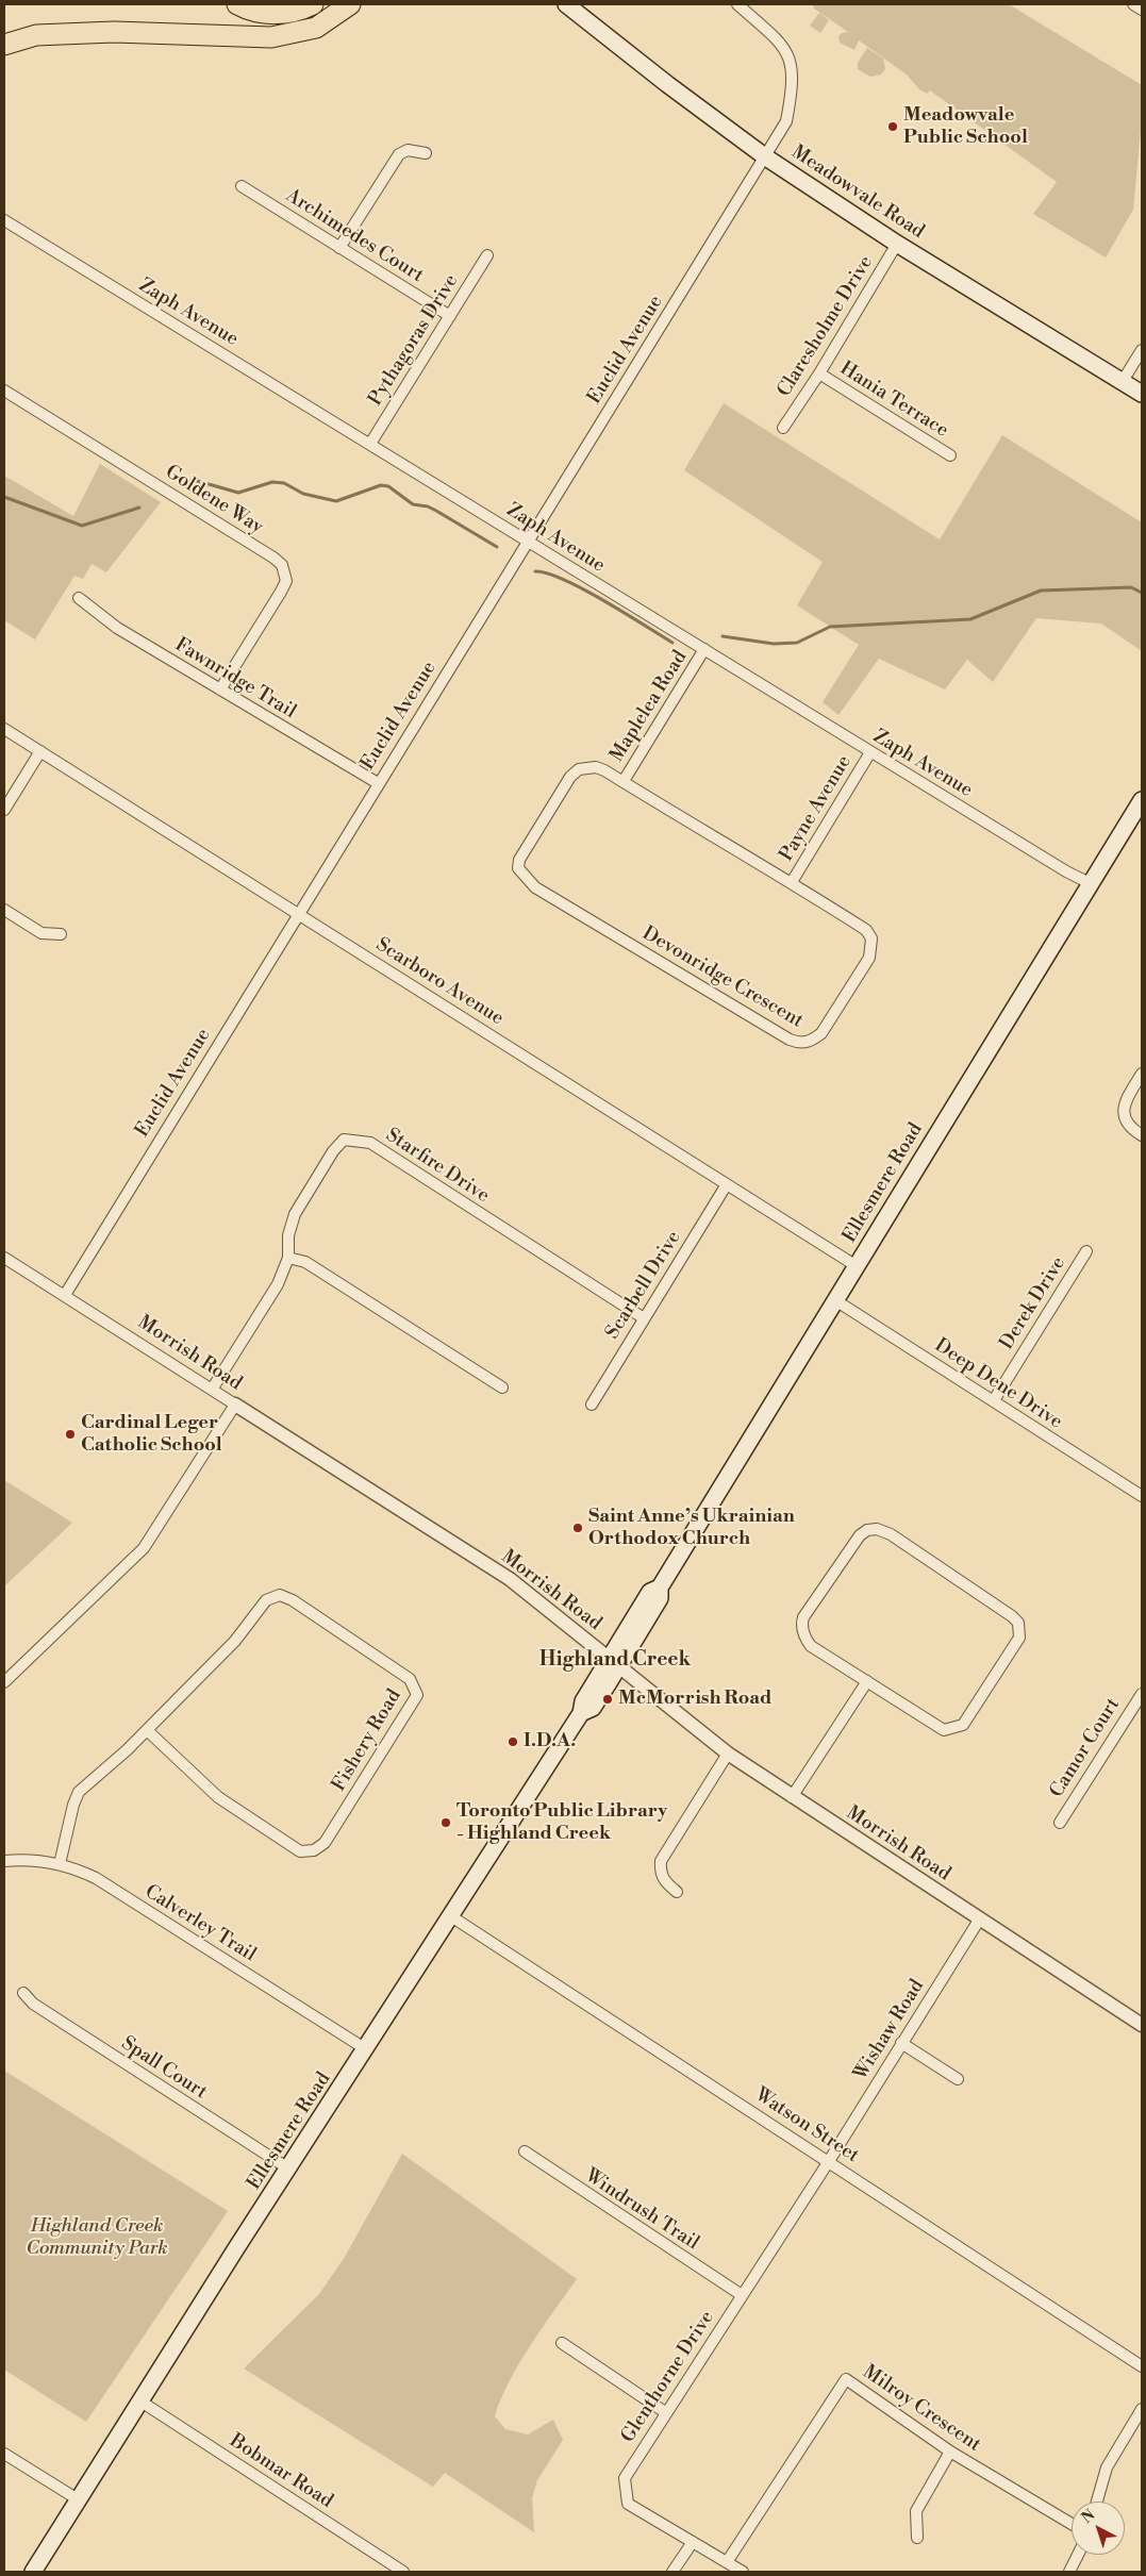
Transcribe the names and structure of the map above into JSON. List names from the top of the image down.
{
  "streets": {
    "main road": ["Meadowvale Road", "Ellesmere Road"],
    "street": [
      "Archimedes Court",
      "Zaph Avenue",
      "Claresholme Drive",
      "Pythagoras Drive",
      "Euclid Avenue",
      "Hania Terrace",
      "Goldene Way",
      "Fawnridge Trail",
      "Maplelea Road",
      "Payne Avenue",
      "Devonridge Crescent",
      "Scarboro Avenue",
      "Starfire Drive",
      "Scarbell Drive",
      "Derek Drive",
      "Morrish Road",
      "Deep Dene Drive",
      "Fishery Road",
      "Camor Court",
      "Calverley Trail",
      "Wishaw Road",
      "Spall Court",
      "Watson Street",
      "Windrush Trail",
      "Glenthorne Drive",
      "Milroy Crescent",
      "Bobmar Road"
    ]
  },
  "crossings": [
    ["Meadowvale Road", "Claresholme Drive"],
    ["Meadowvale Road", "Euclid Avenue"],
    ["Archimedes Court", "Pythagoras Drive"],
    ["Zaph Avenue", "Pythagoras Drive"],
    ["Zaph Avenue", "Euclid Avenue"],
    ["Zaph Avenue", "Maplelea Road"],
    ["Zaph Avenue", "Payne Avenue"],
    ["Zaph Avenue", "Ellesmere Road"],
    ["Claresholme Drive", "Hania Terrace"],
    ["Euclid Avenue", "Fawnridge Trail"],
    ["Euclid Avenue", "Scarboro Avenue"],
    ["Euclid Avenue", "Morrish Road"],
    ["Goldene Way", "Fawnridge Trail"],
    ["Maplelea Road", "Devonridge Crescent"],
    ["Payne Avenue", "Devonridge Crescent"],
    ["Scarboro Avenue", "Ellesmere Road"],
    ["Scarboro Avenue", "Scarbell Drive"],
    ["Starfire Drive", "Scarbell Drive"],
    ["Starfire Drive", "Morrish Road"],
    ["Ellesmere Road", "Morrish Road"],
    ["Ellesmere Road", "Deep Dene Drive"],
    ["Ellesmere Road", "Calverley Trail"],
    ["Ellesmere Road", "Spall Court"],
    ["Ellesmere Road", "Watson Street"],
    ["Ellesmere Road", "Bobmar Road"],
    ["Derek Drive", "Deep Dene Drive"],
    ["Morrish Road", "Wishaw Road"],
    ["Fishery Road", "Calverley Trail"],
    ["Wishaw Road", "Watson Street"],
    ["Wishaw Road", "Glenthorne Drive"],
    ["Watson Street", "Glenthorne Drive"],
    ["Windrush Trail", "Glenthorne Drive"],
    ["Glenthorne Drive", "Milroy Crescent"]
  ],
  "districts": ["Highland Creek"],
  "parks": ["Highland Creek Community Park"],
  "places": [
    "Meadowvale Public School",
    "Cardinal Leger Catholic School",
    "Saint Anne’s Ukrainian Orthodox Church",
    "McMorrish Road",
    "I.D.A.",
    "Toronto Public Library - Highland Creek"
  ],
  "north": "top left"
}
